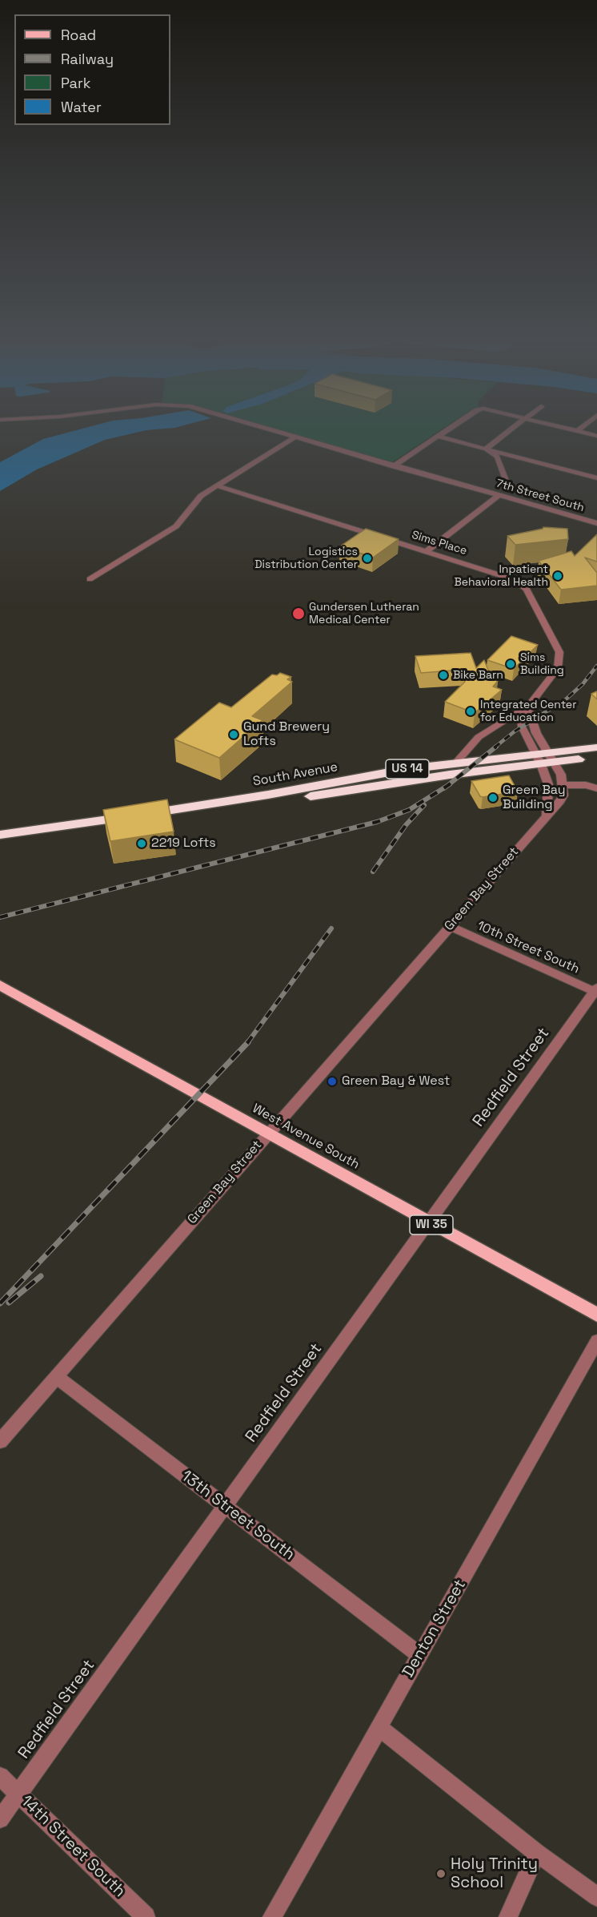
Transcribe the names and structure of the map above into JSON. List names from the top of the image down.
{
  "streets": {
    "highway": ["US 14", "South Avenue"],
    "main road": ["West Avenue South", "WI 35"],
    "street": [
      "7th Street South",
      "Sims Place",
      "Green Bay Street",
      "10th Street South",
      "Redfield Street",
      "13th Street South",
      "Denton Street",
      "14th Street South"
    ]
  },
  "crossings": [
    ["Sims Place", "South Avenue"],
    ["Green Bay Street", "10th Street South"],
    ["Green Bay Street", "West Avenue South"],
    ["Green Bay Street", "13th Street South"],
    ["10th Street South", "Redfield Street"],
    ["Redfield Street", "West Avenue South"],
    ["Redfield Street", "13th Street South"],
    ["Redfield Street", "14th Street South"],
    ["13th Street South", "Denton Street"]
  ],
  "places": [
    "Logistics Distribution Center",
    "Inpatient Behavioral Health",
    "Gundersen Lutheran Medical Center",
    "Sims Building",
    "Bike Barn",
    "Integrated Center for Education",
    "Gund Brewery Lofts",
    "Green Bay Building",
    "2219 Lofts",
    "Green Bay & West",
    "Holy Trinity School"
  ],
  "legend": [
    "Road",
    "Railway",
    "Park",
    "Water"
  ]
}
